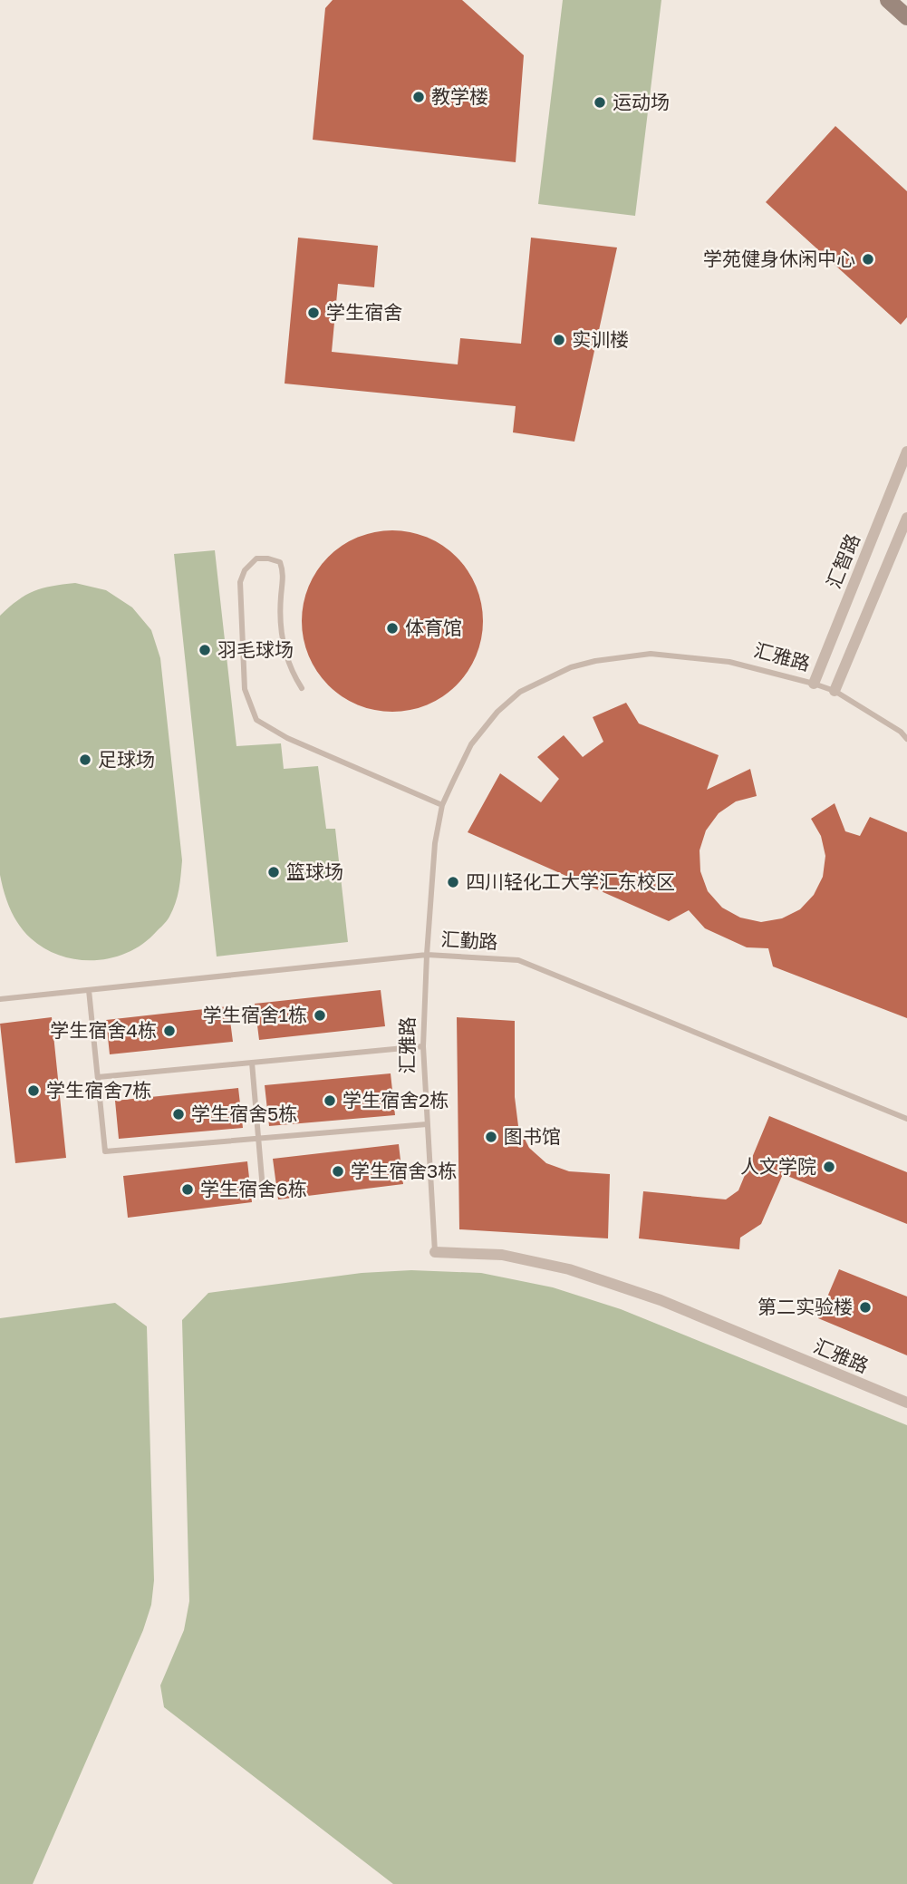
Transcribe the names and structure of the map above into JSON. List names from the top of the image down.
{
  "streets": {
    "street": ["汇智路", "汇雅路"],
    "lane": ["汇勤路"]
  },
  "crossings": [
    ["汇智路", "汇雅路"],
    ["汇雅路", "汇勤路"]
  ],
  "places": [
    "教学楼",
    "运动场",
    "学苑健身休闲中心",
    "学生宿舍",
    "实训楼",
    "体育馆",
    "羽毛球场",
    "足球场",
    "篮球场",
    "四川轻化工大学汇东校区",
    "学生宿舍1栋",
    "学生宿舍4栋",
    "学生宿舍7栋",
    "学生宿舍2栋",
    "学生宿舍5栋",
    "图书馆",
    "人文学院",
    "学生宿舍3栋",
    "学生宿舍6栋",
    "第二实验楼"
  ]
}
